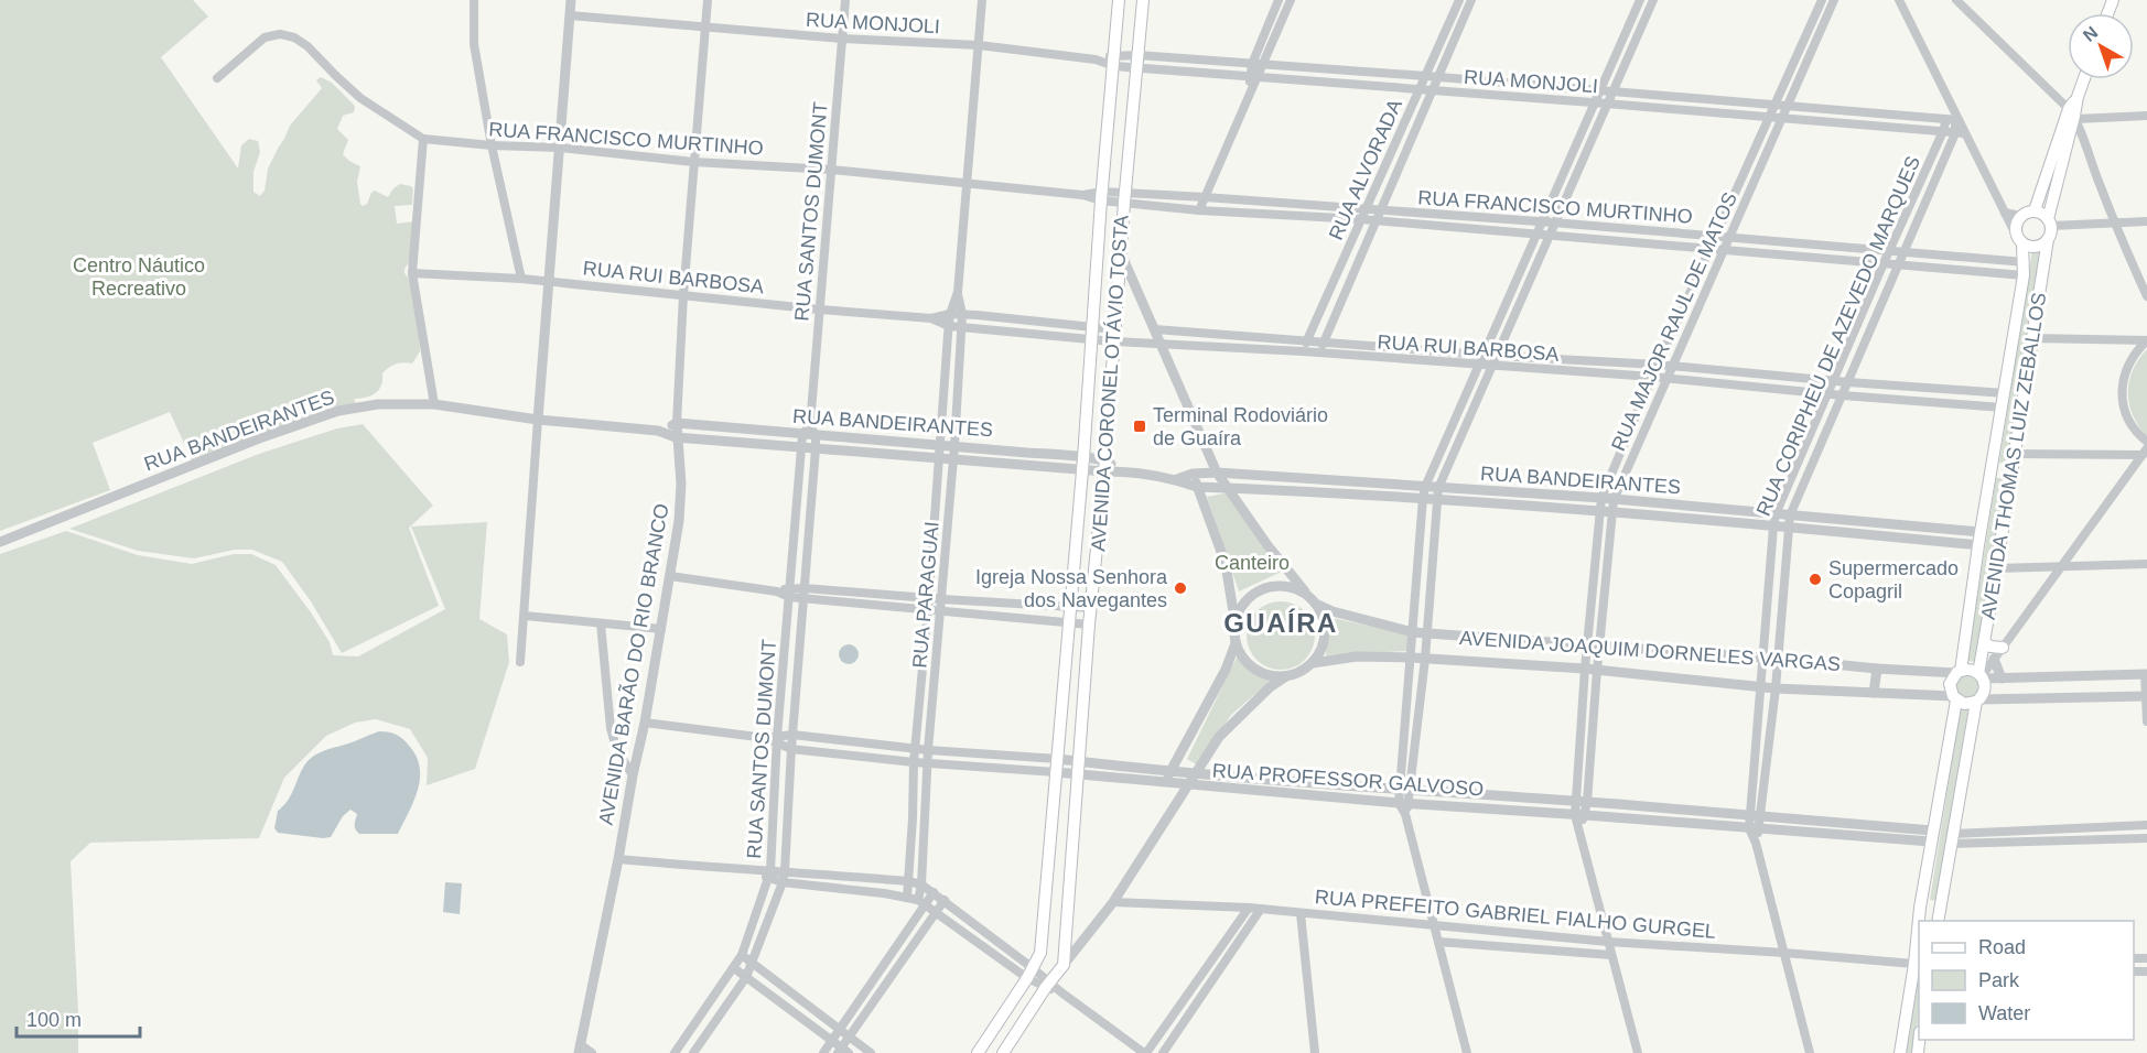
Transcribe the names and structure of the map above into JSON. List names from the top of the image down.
{
  "streets": {
    "main road": ["AVENIDA CORONEL OTÁVIO TOSTA", "AVENIDA THOMAS LUIZ ZEBALLOS", "AVENIDA JOAQUIM DORNELES VARGAS"],
    "street": [
      "RUA MONJOLI",
      "RUA FRANCISCO MURTINHO",
      "RUA ALVORADA",
      "RUA SANTOS DUMONT",
      "RUA RUI BARBOSA",
      "RUA MAJOR RAUL DE MATOS",
      "RUA CORIPHEU DE AZEVEDO MARQUES",
      "RUA BANDEIRANTES",
      "RUA PARAGUAI",
      "AVENIDA BARÃO DO RIO BRANCO",
      "RUA PROFESSOR GALVOSO",
      "RUA PREFEITO GABRIEL FIALHO GURGEL"
    ]
  },
  "crossings": [
    ["RUA MONJOLI", "RUA ALVORADA"],
    ["RUA MONJOLI", "RUA SANTOS DUMONT"],
    ["RUA MONJOLI", "RUA MAJOR RAUL DE MATOS"],
    ["RUA MONJOLI", "RUA CORIPHEU DE AZEVEDO MARQUES"],
    ["RUA MONJOLI", "AVENIDA CORONEL OTÁVIO TOSTA"],
    ["RUA MONJOLI", "AVENIDA THOMAS LUIZ ZEBALLOS"],
    ["RUA MONJOLI", "RUA PARAGUAI"],
    ["RUA MONJOLI", "AVENIDA BARÃO DO RIO BRANCO"],
    ["RUA FRANCISCO MURTINHO", "RUA ALVORADA"],
    ["RUA FRANCISCO MURTINHO", "RUA SANTOS DUMONT"],
    ["RUA FRANCISCO MURTINHO", "RUA MAJOR RAUL DE MATOS"],
    ["RUA FRANCISCO MURTINHO", "RUA CORIPHEU DE AZEVEDO MARQUES"],
    ["RUA FRANCISCO MURTINHO", "AVENIDA CORONEL OTÁVIO TOSTA"],
    ["RUA FRANCISCO MURTINHO", "AVENIDA THOMAS LUIZ ZEBALLOS"],
    ["RUA FRANCISCO MURTINHO", "RUA PARAGUAI"],
    ["RUA FRANCISCO MURTINHO", "AVENIDA BARÃO DO RIO BRANCO"],
    ["RUA ALVORADA", "RUA RUI BARBOSA"],
    ["RUA SANTOS DUMONT", "RUA RUI BARBOSA"],
    ["RUA SANTOS DUMONT", "RUA BANDEIRANTES"],
    ["RUA SANTOS DUMONT", "RUA PROFESSOR GALVOSO"],
    ["RUA RUI BARBOSA", "RUA MAJOR RAUL DE MATOS"],
    ["RUA RUI BARBOSA", "RUA CORIPHEU DE AZEVEDO MARQUES"],
    ["RUA RUI BARBOSA", "AVENIDA CORONEL OTÁVIO TOSTA"],
    ["RUA RUI BARBOSA", "AVENIDA THOMAS LUIZ ZEBALLOS"],
    ["RUA RUI BARBOSA", "RUA PARAGUAI"],
    ["RUA RUI BARBOSA", "AVENIDA BARÃO DO RIO BRANCO"],
    ["RUA MAJOR RAUL DE MATOS", "RUA BANDEIRANTES"],
    ["RUA MAJOR RAUL DE MATOS", "AVENIDA JOAQUIM DORNELES VARGAS"],
    ["RUA MAJOR RAUL DE MATOS", "RUA PROFESSOR GALVOSO"],
    ["RUA MAJOR RAUL DE MATOS", "RUA PREFEITO GABRIEL FIALHO GURGEL"],
    ["RUA CORIPHEU DE AZEVEDO MARQUES", "RUA BANDEIRANTES"],
    ["RUA CORIPHEU DE AZEVEDO MARQUES", "AVENIDA THOMAS LUIZ ZEBALLOS"],
    ["RUA CORIPHEU DE AZEVEDO MARQUES", "AVENIDA JOAQUIM DORNELES VARGAS"],
    ["RUA CORIPHEU DE AZEVEDO MARQUES", "RUA PROFESSOR GALVOSO"],
    ["RUA CORIPHEU DE AZEVEDO MARQUES", "RUA PREFEITO GABRIEL FIALHO GURGEL"],
    ["AVENIDA CORONEL OTÁVIO TOSTA", "RUA BANDEIRANTES"],
    ["AVENIDA CORONEL OTÁVIO TOSTA", "RUA PROFESSOR GALVOSO"],
    ["RUA BANDEIRANTES", "AVENIDA THOMAS LUIZ ZEBALLOS"],
    ["RUA BANDEIRANTES", "RUA PARAGUAI"],
    ["RUA BANDEIRANTES", "AVENIDA BARÃO DO RIO BRANCO"],
    ["AVENIDA THOMAS LUIZ ZEBALLOS", "AVENIDA JOAQUIM DORNELES VARGAS"],
    ["AVENIDA THOMAS LUIZ ZEBALLOS", "RUA PROFESSOR GALVOSO"],
    ["AVENIDA THOMAS LUIZ ZEBALLOS", "RUA PREFEITO GABRIEL FIALHO GURGEL"],
    ["RUA PARAGUAI", "RUA PROFESSOR GALVOSO"],
    ["AVENIDA BARÃO DO RIO BRANCO", "RUA PROFESSOR GALVOSO"]
  ],
  "districts": ["GUAÍRA"],
  "parks": ["Centro Náutico Recreativo", "Canteiro"],
  "places": {
    "transit": ["Terminal Rodoviário de Guaíra"],
    "other": ["Supermercado Copagril", "Igreja Nossa Senhora dos Navegantes"]
  },
  "legend": ["Road", "Park", "Water"],
  "scale_bar": "100 m",
  "north": "top left"
}
